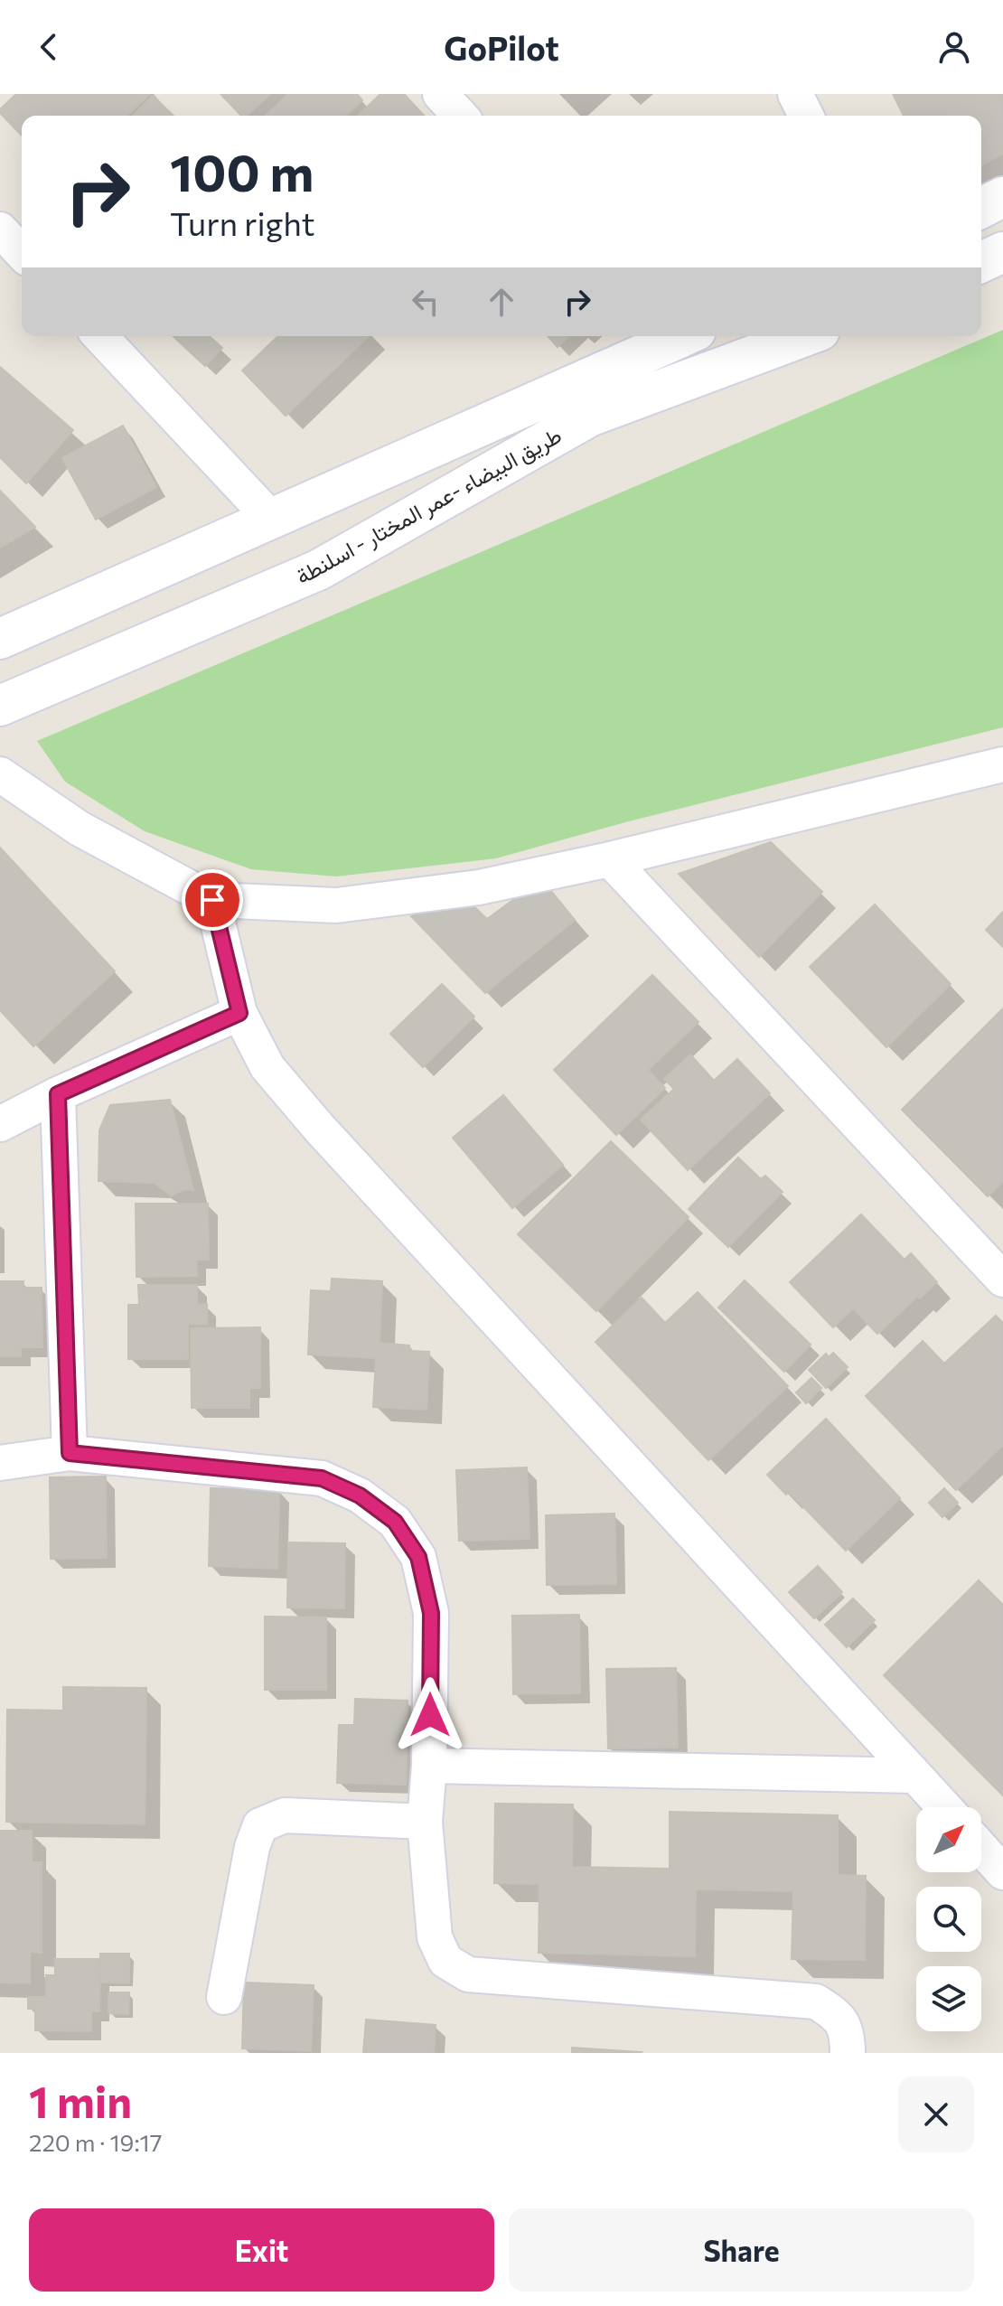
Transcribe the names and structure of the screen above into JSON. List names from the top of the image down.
{
  "streets": {
    "main road": ["طريق البيضاء -عمر المختار - اسلنطة"]
  },
  "north": "top right",
  "page": {
    "header": "GoPilot",
    "turn": ["100 m", "Turn right"],
    "heading": ["1 min", "220 m · 19:17"],
    "buttons": ["Exit", "Share"]
  }
}
